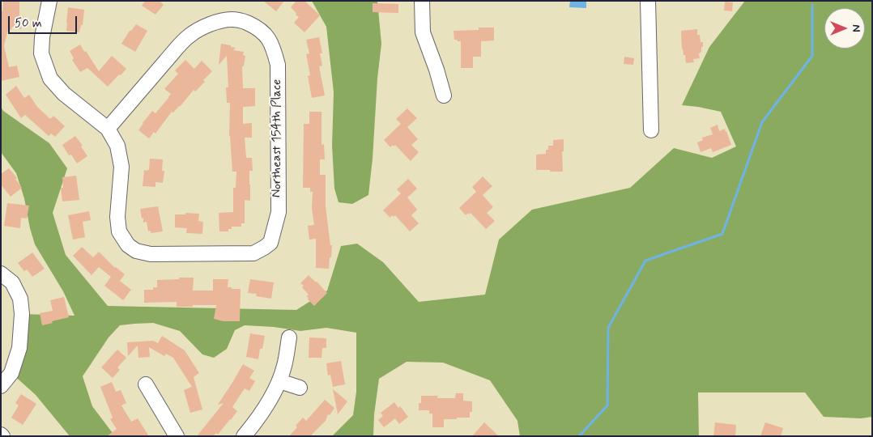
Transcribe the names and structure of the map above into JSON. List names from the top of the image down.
{
  "streets": {
    "street": ["Northeast 154th Place"]
  },
  "scale_bar": "50 m",
  "north": "right"
}
